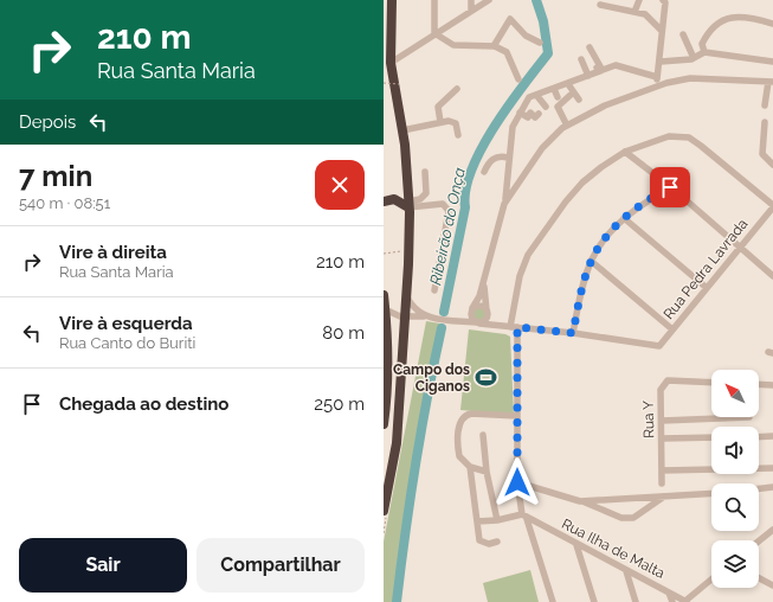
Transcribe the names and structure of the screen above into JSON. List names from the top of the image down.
{
  "streets": {
    "street": ["Rua Pedra Lavrada", "Rua Y", "Rua Ilha de Malta"]
  },
  "water": ["Ribeirão do Onça"],
  "places": {
    "sports": ["Campo dos Ciganos"]
  },
  "north": "top left",
  "page": {
    "turn": ["210 m", "Rua Santa Maria"],
    "then": "Depois",
    "heading": ["7 min", "540 m · 08:51"],
    "list": [
      {
        "name": "Vire à direita",
        "note": "Rua Santa Maria",
        "value": "210 m"
      },
      {
        "name": "Vire à esquerda",
        "note": "Rua Canto do Buriti",
        "value": "80 m"
      },
      {
        "name": "Chegada ao destino",
        "value": "250 m"
      }
    ],
    "buttons": ["Sair", "Compartilhar"]
  }
}
